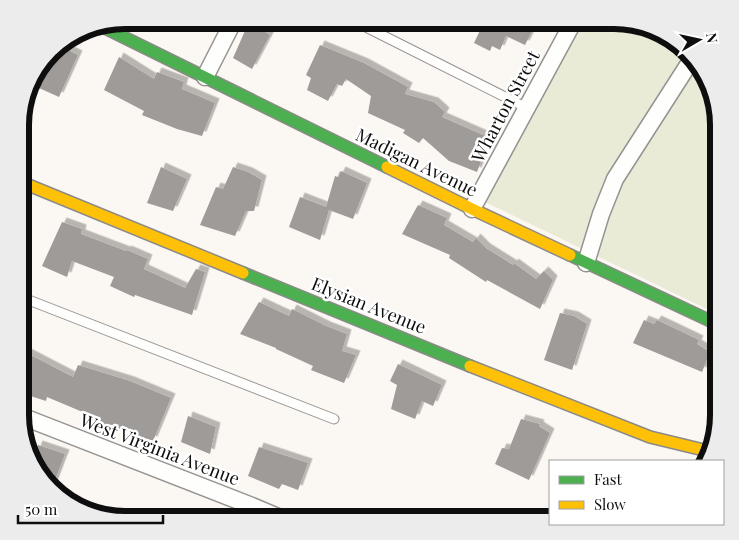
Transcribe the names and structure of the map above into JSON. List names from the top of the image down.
{
  "streets": {
    "street": [
      "Wharton Street",
      "Madigan Avenue",
      "Elysian Avenue",
      "West Virginia Avenue"
    ]
  },
  "crossings": [
    ["Wharton Street", "Madigan Avenue"]
  ],
  "legend": ["Fast", "Slow"],
  "scale_bar": "50 m",
  "north": "right"
}
